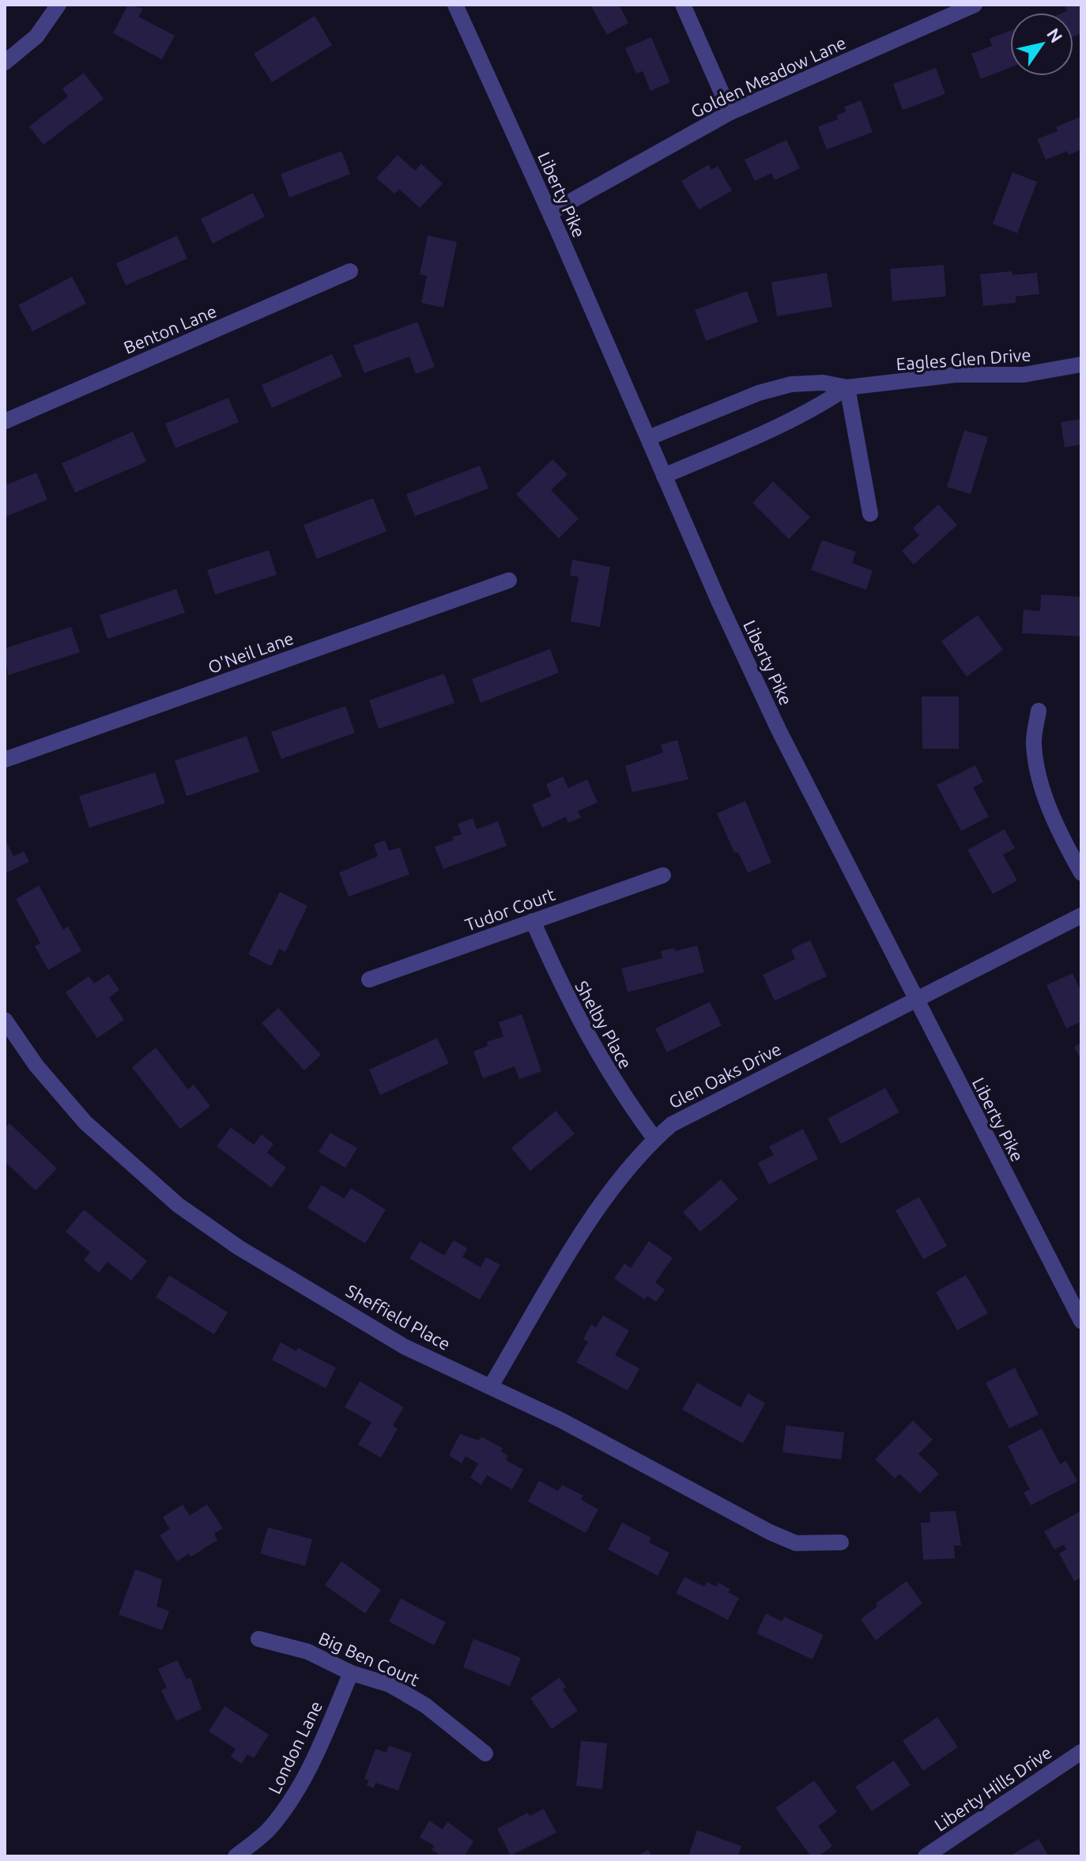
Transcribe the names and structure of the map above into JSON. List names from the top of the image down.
{
  "streets": {
    "street": [
      "Golden Meadow Lane",
      "Liberty Pike",
      "Benton Lane",
      "Eagles Glen Drive",
      "O'Neil Lane",
      "Tudor Court",
      "Shelby Place",
      "Glen Oaks Drive",
      "Sheffield Place",
      "Big Ben Court",
      "London Lane",
      "Liberty Hills Drive"
    ]
  },
  "crossings": [
    ["Golden Meadow Lane", "Liberty Pike"],
    ["Liberty Pike", "Eagles Glen Drive"],
    ["Liberty Pike", "Glen Oaks Drive"],
    ["Tudor Court", "Shelby Place"],
    ["Shelby Place", "Glen Oaks Drive"],
    ["Glen Oaks Drive", "Sheffield Place"],
    ["Big Ben Court", "London Lane"]
  ],
  "north": "top right"
}
